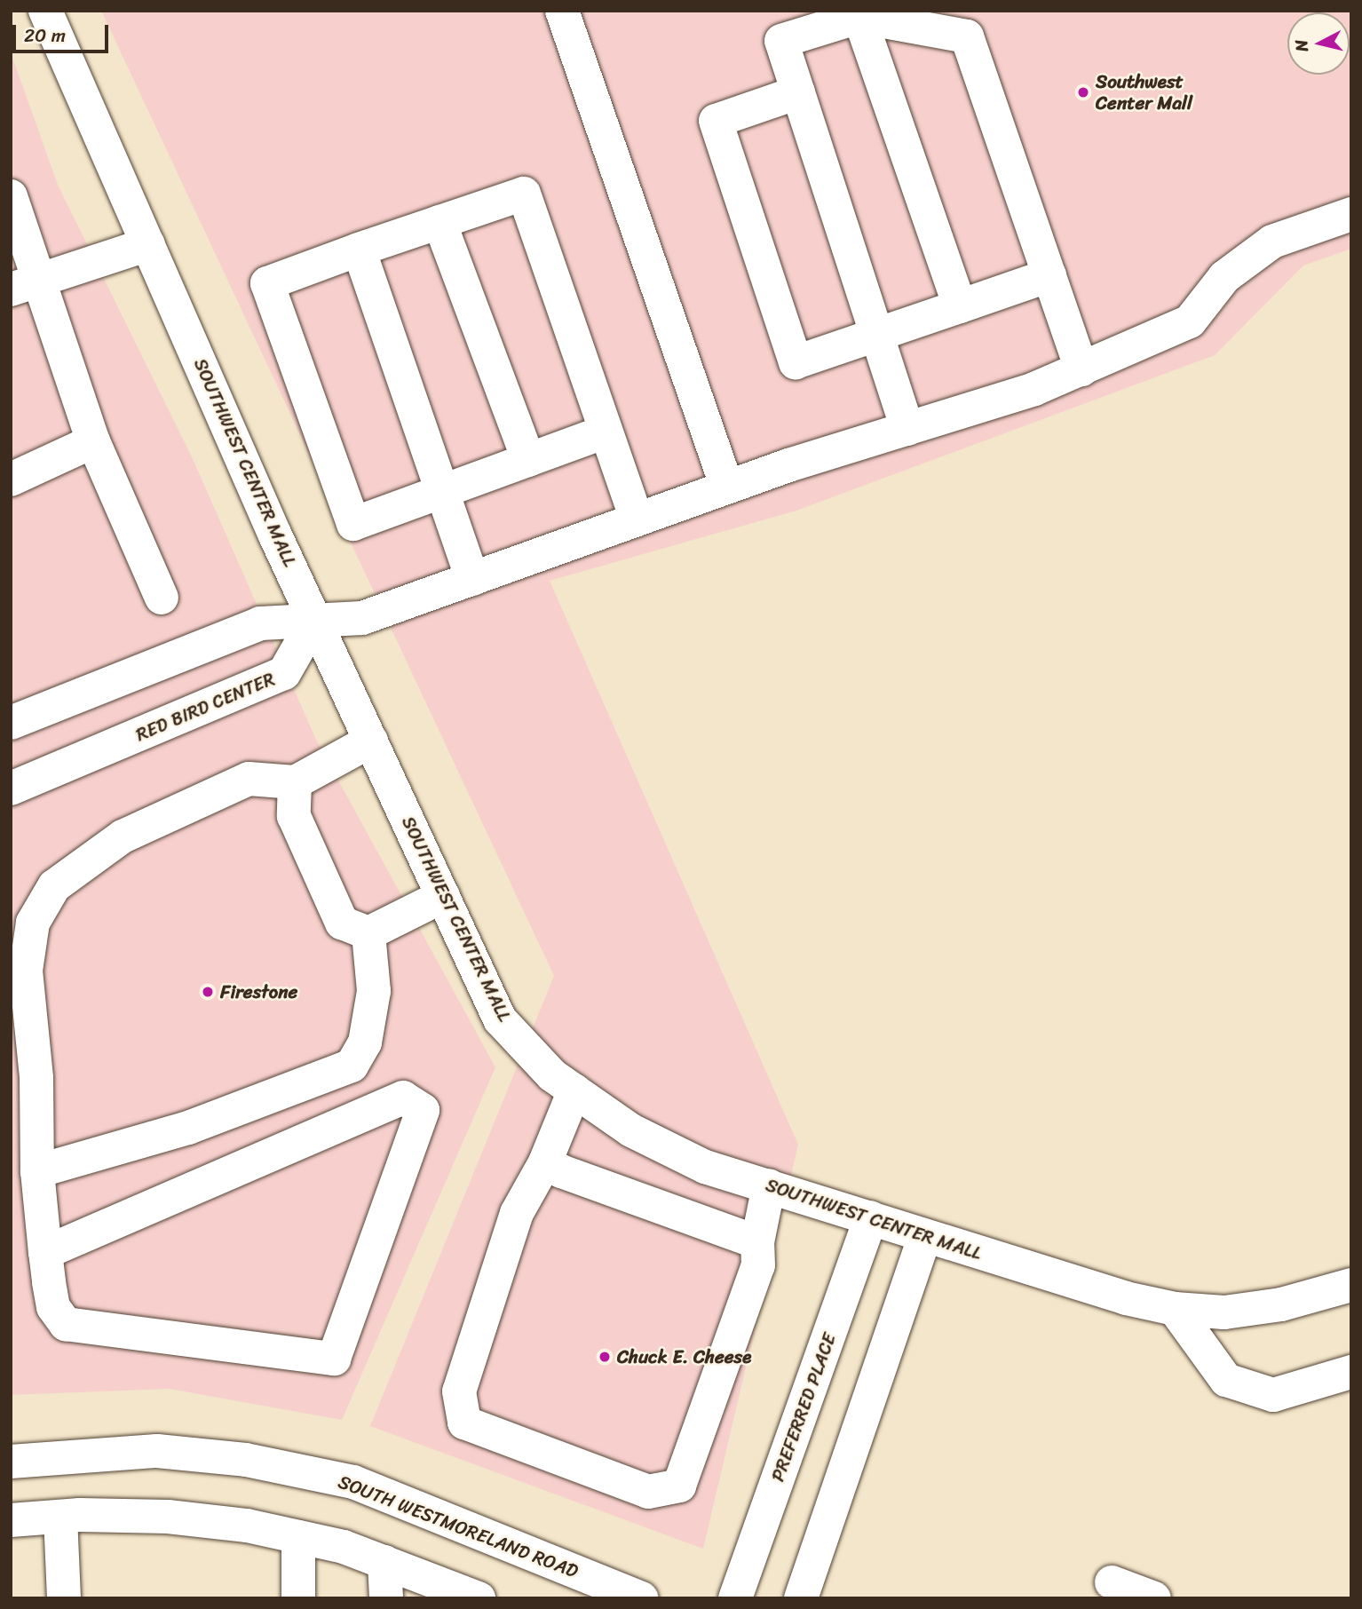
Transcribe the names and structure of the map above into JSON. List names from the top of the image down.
{
  "streets": {
    "street": [
      "SOUTHWEST CENTER MALL",
      "RED BIRD CENTER",
      "PREFERRED PLACE",
      "SOUTH WESTMORELAND ROAD"
    ]
  },
  "crossings": [
    ["SOUTHWEST CENTER MALL", "RED BIRD CENTER"],
    ["SOUTHWEST CENTER MALL", "PREFERRED PLACE"]
  ],
  "places": ["Southwest Center Mall", "Firestone", "Chuck E. Cheese"],
  "scale_bar": "20 m",
  "north": "left"
}
